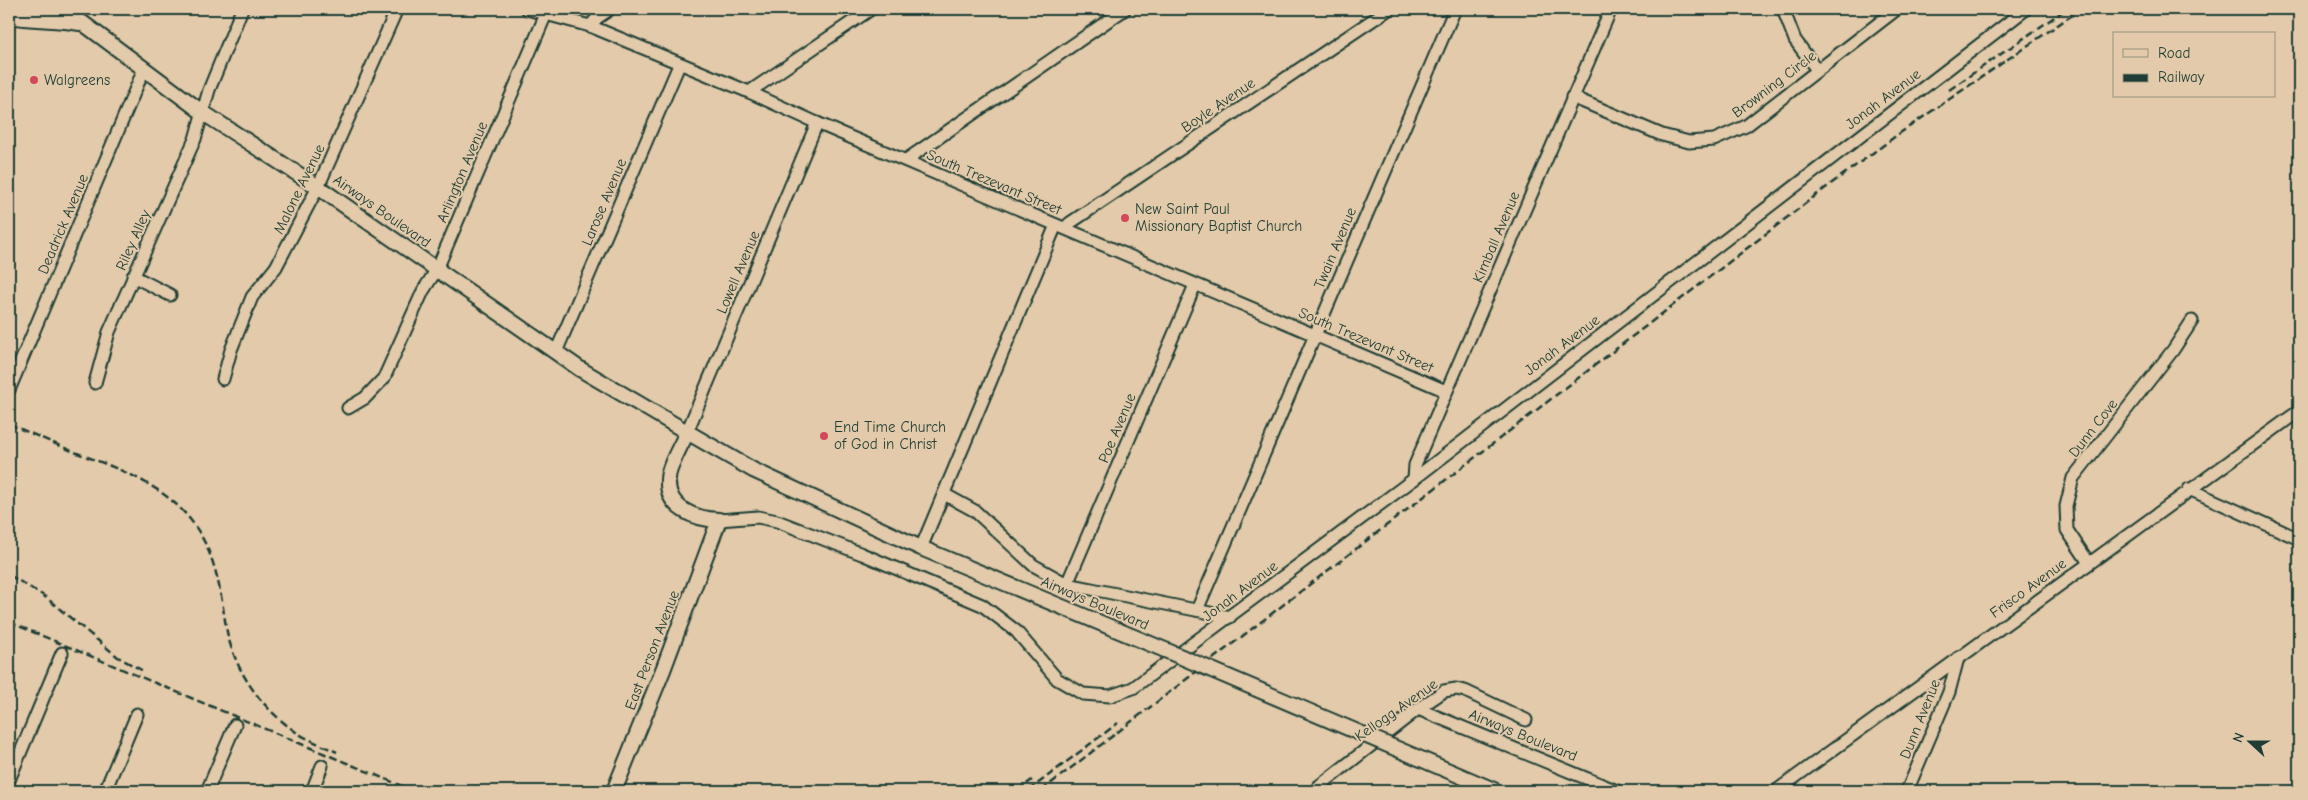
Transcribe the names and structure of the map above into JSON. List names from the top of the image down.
{
  "streets": {
    "main road": ["Airways Boulevard", "East Person Avenue"],
    "street": [
      "Browning Circle",
      "Jonah Avenue",
      "Boyle Avenue",
      "Arlington Avenue",
      "South Trezevant Street",
      "Malone Avenue",
      "Larose Avenue",
      "Deadrick Avenue",
      "Kimball Avenue",
      "Riley Alley",
      "Twain Avenue",
      "Lowell Avenue",
      "Poe Avenue",
      "Dunn Cove",
      "Frisco Avenue",
      "Kellogg Avenue",
      "Dunn Avenue"
    ]
  },
  "crossings": [
    ["Browning Circle", "Kimball Avenue"],
    ["Jonah Avenue", "Airways Boulevard"],
    ["Jonah Avenue", "Kimball Avenue"],
    ["Jonah Avenue", "East Person Avenue"],
    ["Boyle Avenue", "South Trezevant Street"],
    ["Arlington Avenue", "South Trezevant Street"],
    ["Arlington Avenue", "Airways Boulevard"],
    ["South Trezevant Street", "Larose Avenue"],
    ["South Trezevant Street", "Kimball Avenue"],
    ["South Trezevant Street", "Twain Avenue"],
    ["South Trezevant Street", "Lowell Avenue"],
    ["South Trezevant Street", "Poe Avenue"],
    ["Malone Avenue", "Airways Boulevard"],
    ["Larose Avenue", "Airways Boulevard"],
    ["Airways Boulevard", "Deadrick Avenue"],
    ["Airways Boulevard", "Riley Alley"],
    ["Airways Boulevard", "Twain Avenue"],
    ["Airways Boulevard", "Lowell Avenue"],
    ["Airways Boulevard", "Poe Avenue"],
    ["Airways Boulevard", "Kellogg Avenue"],
    ["Dunn Cove", "Frisco Avenue"],
    ["Frisco Avenue", "Dunn Avenue"]
  ],
  "places": ["Walgreens", "New Saint Paul Missionary Baptist Church", "End Time Church of God in Christ"],
  "legend": ["Road", "Railway"],
  "north": "left"
}
